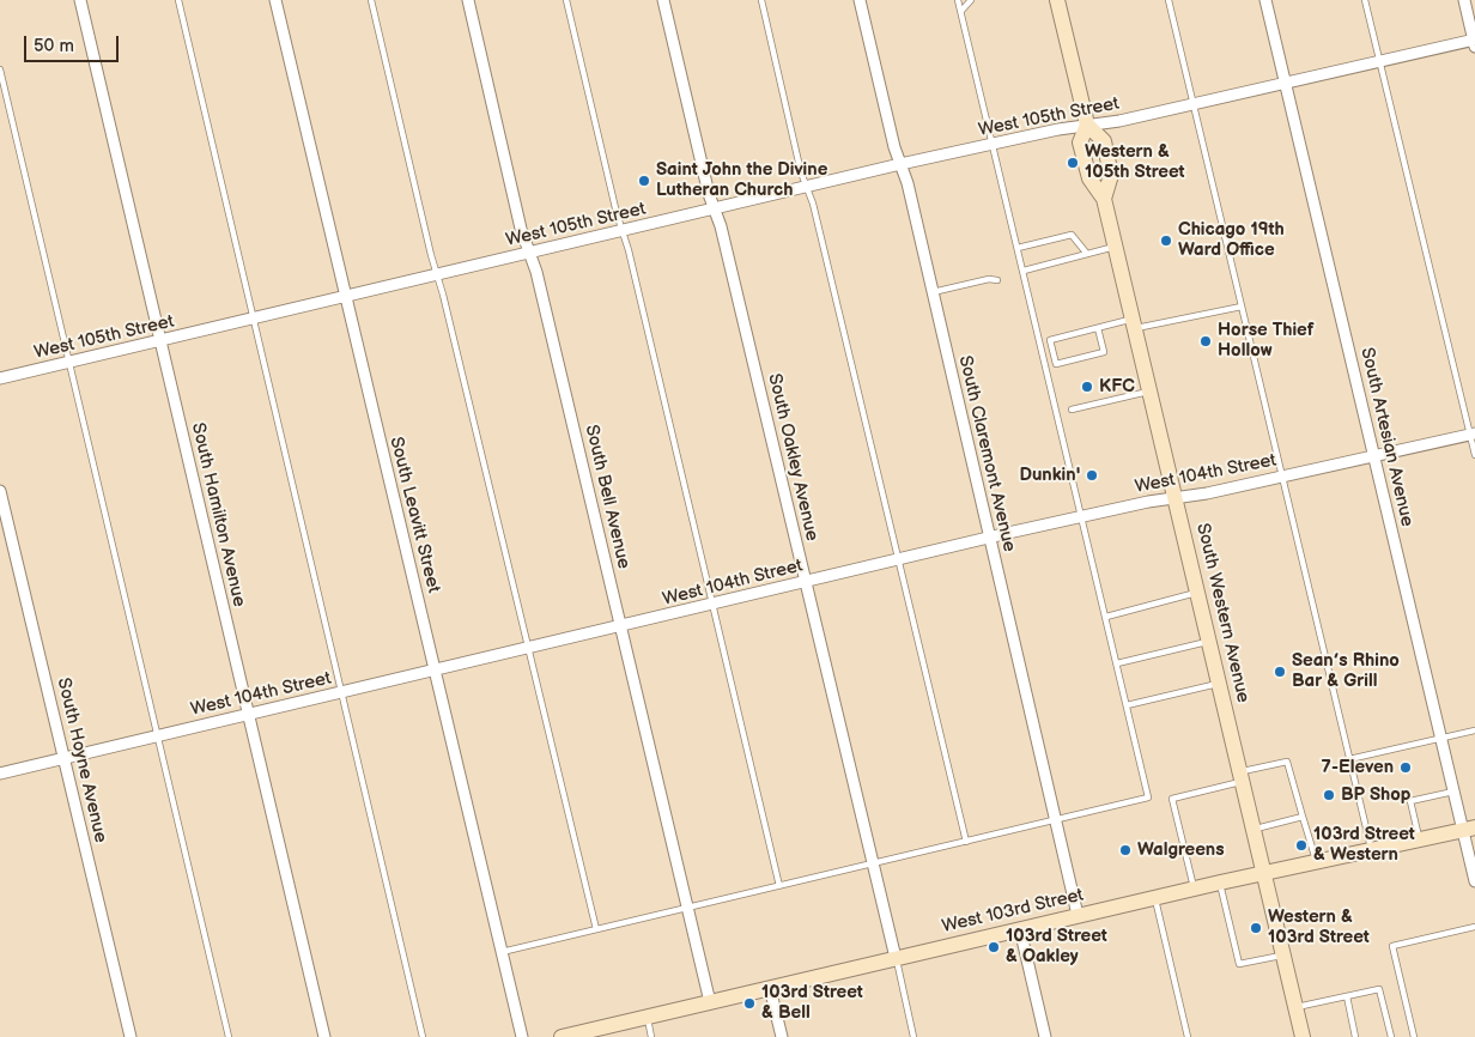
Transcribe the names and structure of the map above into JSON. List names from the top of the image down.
{
  "streets": {
    "main road": ["South Western Avenue", "West 103rd Street"],
    "street": [
      "West 105th Street",
      "South Artesian Avenue",
      "South Claremont Avenue",
      "South Oakley Avenue",
      "West 104th Street",
      "South Bell Avenue",
      "South Hamilton Avenue",
      "South Leavitt Street",
      "South Hoyne Avenue"
    ]
  },
  "crossings": [
    ["West 105th Street", "South Artesian Avenue"],
    ["West 105th Street", "South Claremont Avenue"],
    ["West 105th Street", "South Oakley Avenue"],
    ["West 105th Street", "South Bell Avenue"],
    ["West 105th Street", "South Hamilton Avenue"],
    ["West 105th Street", "South Leavitt Street"],
    ["West 105th Street", "South Western Avenue"],
    ["South Artesian Avenue", "West 104th Street"],
    ["South Artesian Avenue", "West 103rd Street"],
    ["South Claremont Avenue", "West 104th Street"],
    ["South Claremont Avenue", "West 103rd Street"],
    ["South Oakley Avenue", "West 104th Street"],
    ["South Oakley Avenue", "West 103rd Street"],
    ["West 104th Street", "South Bell Avenue"],
    ["West 104th Street", "South Hamilton Avenue"],
    ["West 104th Street", "South Leavitt Street"],
    ["West 104th Street", "South Western Avenue"],
    ["West 104th Street", "South Hoyne Avenue"],
    ["South Bell Avenue", "West 103rd Street"],
    ["South Western Avenue", "West 103rd Street"]
  ],
  "places": [
    "Western & 105th Street",
    "Saint John the Divine Lutheran Church",
    "Chicago 19th Ward Office",
    "Horse Thief Hollow",
    "KFC",
    "Dunkin'",
    "Sean’s Rhino Bar & Grill",
    "7-Eleven",
    "BP Shop",
    "103rd Street & Western",
    "Walgreens",
    "Western & 103rd Street",
    "103rd Street & Oakley",
    "103rd Street & Bell"
  ],
  "scale_bar": "50 m"
}
